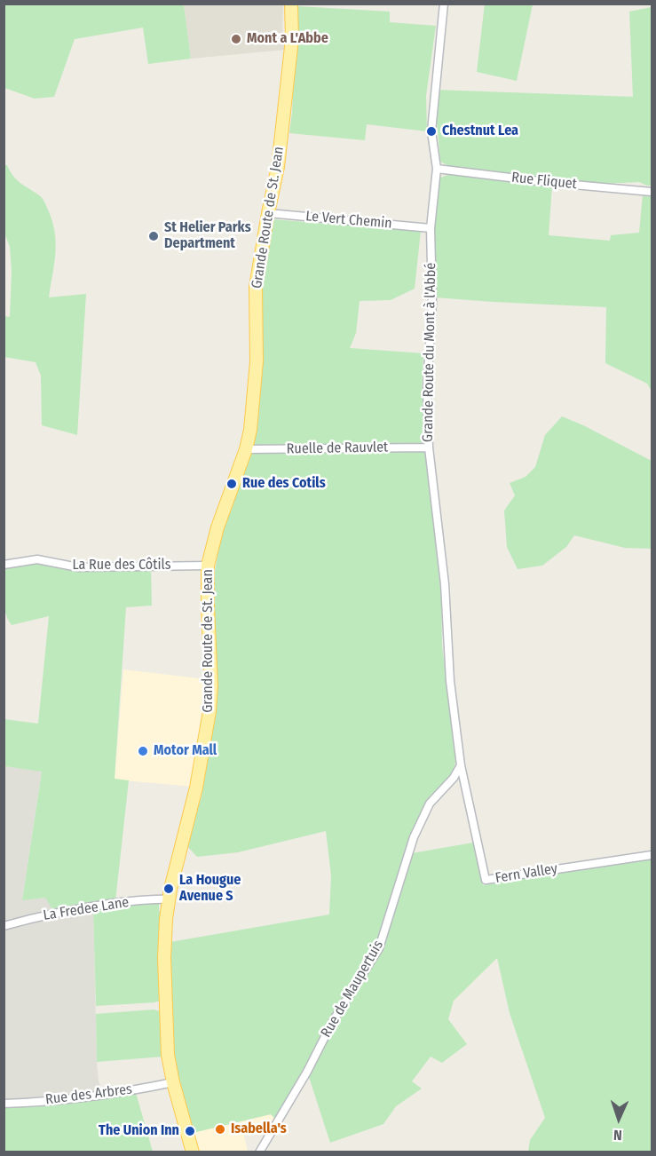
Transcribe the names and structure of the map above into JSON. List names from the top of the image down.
{
  "streets": {
    "main road": ["Grande Route de St. Jean"],
    "street": [
      "Rue Fliquet",
      "Le Vert Chemin",
      "Grande Route du Mont à l'Abbé",
      "Ruelle de Rauvlet",
      "La Rue des Côtils",
      "Fern Valley",
      "La Fredee Lane",
      "Rue de Maupertuis",
      "Rue des Arbres"
    ]
  },
  "crossings": [
    ["Rue Fliquet", "Grande Route du Mont à l'Abbé"],
    ["Grande Route de St. Jean", "Le Vert Chemin"],
    ["Grande Route de St. Jean", "Ruelle de Rauvlet"],
    ["Grande Route de St. Jean", "La Rue des Côtils"],
    ["Grande Route de St. Jean", "La Fredee Lane"],
    ["Grande Route de St. Jean", "Rue des Arbres"],
    ["Le Vert Chemin", "Grande Route du Mont à l'Abbé"],
    ["Grande Route du Mont à l'Abbé", "Ruelle de Rauvlet"],
    ["Grande Route du Mont à l'Abbé", "Fern Valley"],
    ["Grande Route du Mont à l'Abbé", "Rue de Maupertuis"],
    ["Fern Valley", "Rue de Maupertuis"]
  ],
  "places": [
    "Mont a L'Abbe",
    "Chestnut Lea",
    "St Helier Parks Department",
    "Rue des Cotils",
    "Motor Mall",
    "La Hougue Avenue S",
    "Isabella's",
    "The Union Inn"
  ],
  "north": "bottom"
}
